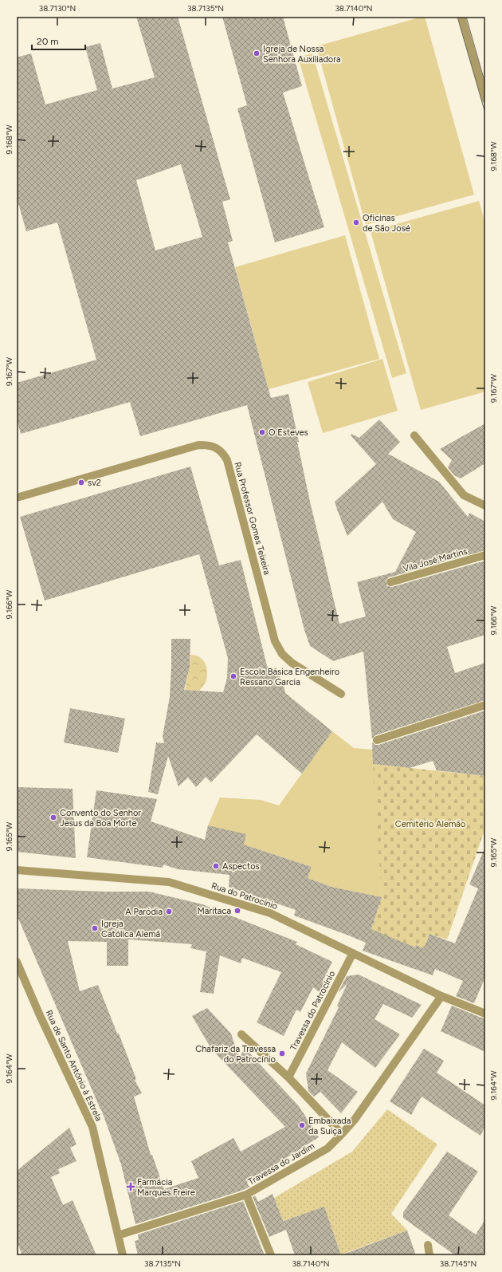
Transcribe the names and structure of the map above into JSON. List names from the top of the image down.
{
  "streets": {
    "street": [
      "Rua Professor Gomes Teixeira",
      "Vila José Martins",
      "Rua do Patrocínio",
      "Travessa do Patrocínio",
      "Rua de Santo António à Estrela",
      "Travessa do Jardim"
    ]
  },
  "crossings": [
    ["Rua do Patrocínio", "Travessa do Patrocínio"],
    ["Rua do Patrocínio", "Travessa do Jardim"],
    ["Rua de Santo António à Estrela", "Travessa do Jardim"]
  ],
  "parks": ["Cemitério Alemão"],
  "places": {
    "other": [
      "Igreja de Nossa Senhora Auxiliadora",
      "Oficinas de São José",
      "O Esteves",
      "sv2",
      "Escola Básica Engenheiro Ressano Garcia",
      "Convento do Senhor Jesus da Boa Morte",
      "Aspectos",
      "Maritaca",
      "A Paródia",
      "Igreja Católica Alemã",
      "Chafariz da Travessa do Patrocínio",
      "Embaixada da Suíça"
    ],
    "health": ["Farmácia Marques Freire"]
  },
  "scale_bar": "20 m",
  "coordinates": [
    "38.7130°N",
    "38.7135°N",
    "38.7140°N",
    "9.168°W",
    "9.167°W",
    "9.166°W",
    "9.165°W",
    "9.164°W",
    "38.7145°N"
  ]
}
